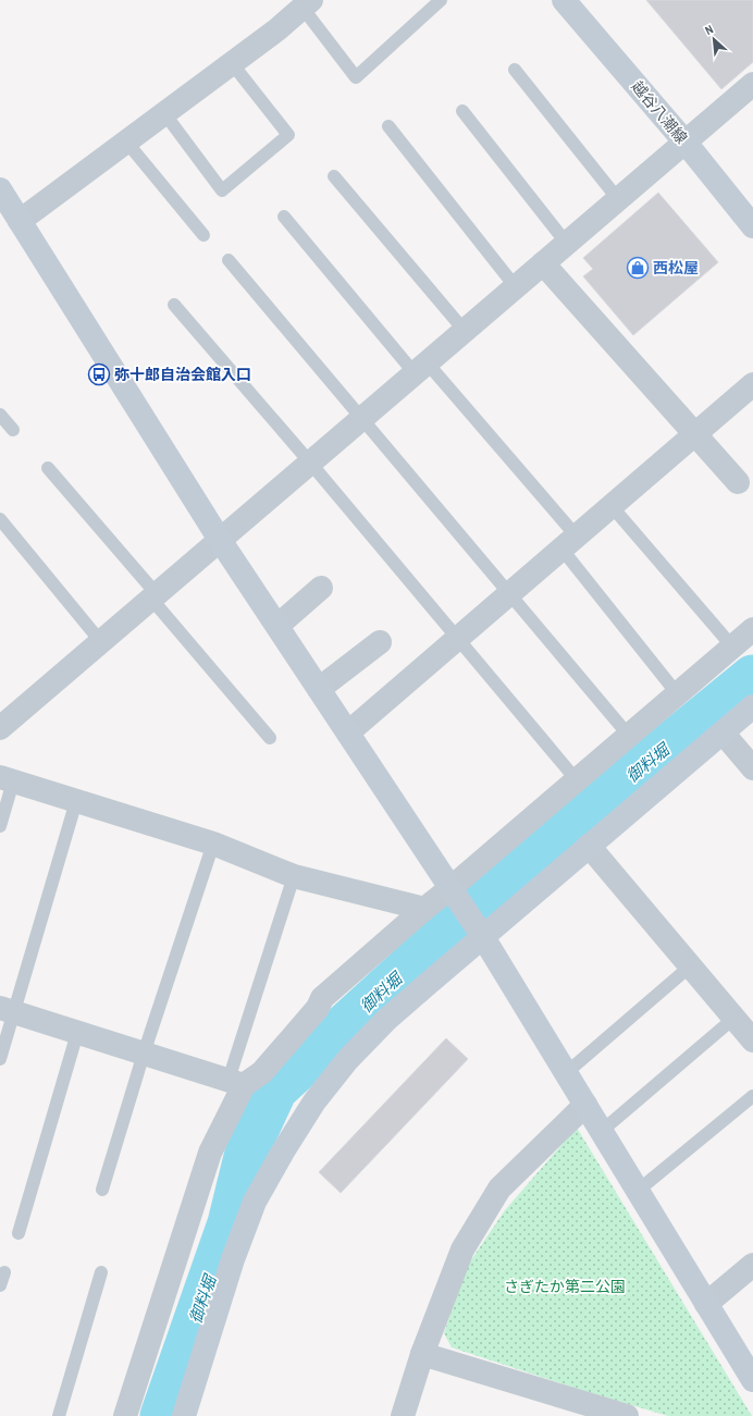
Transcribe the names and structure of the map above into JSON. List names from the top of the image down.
{
  "streets": {
    "street": ["越谷八潮線"]
  },
  "water": ["御料堀"],
  "parks": ["さぎたか第二公園"],
  "places": {
    "shop": ["西松屋"],
    "bus stop": ["弥十郎自治会館入口"]
  },
  "north": "top left"
}
